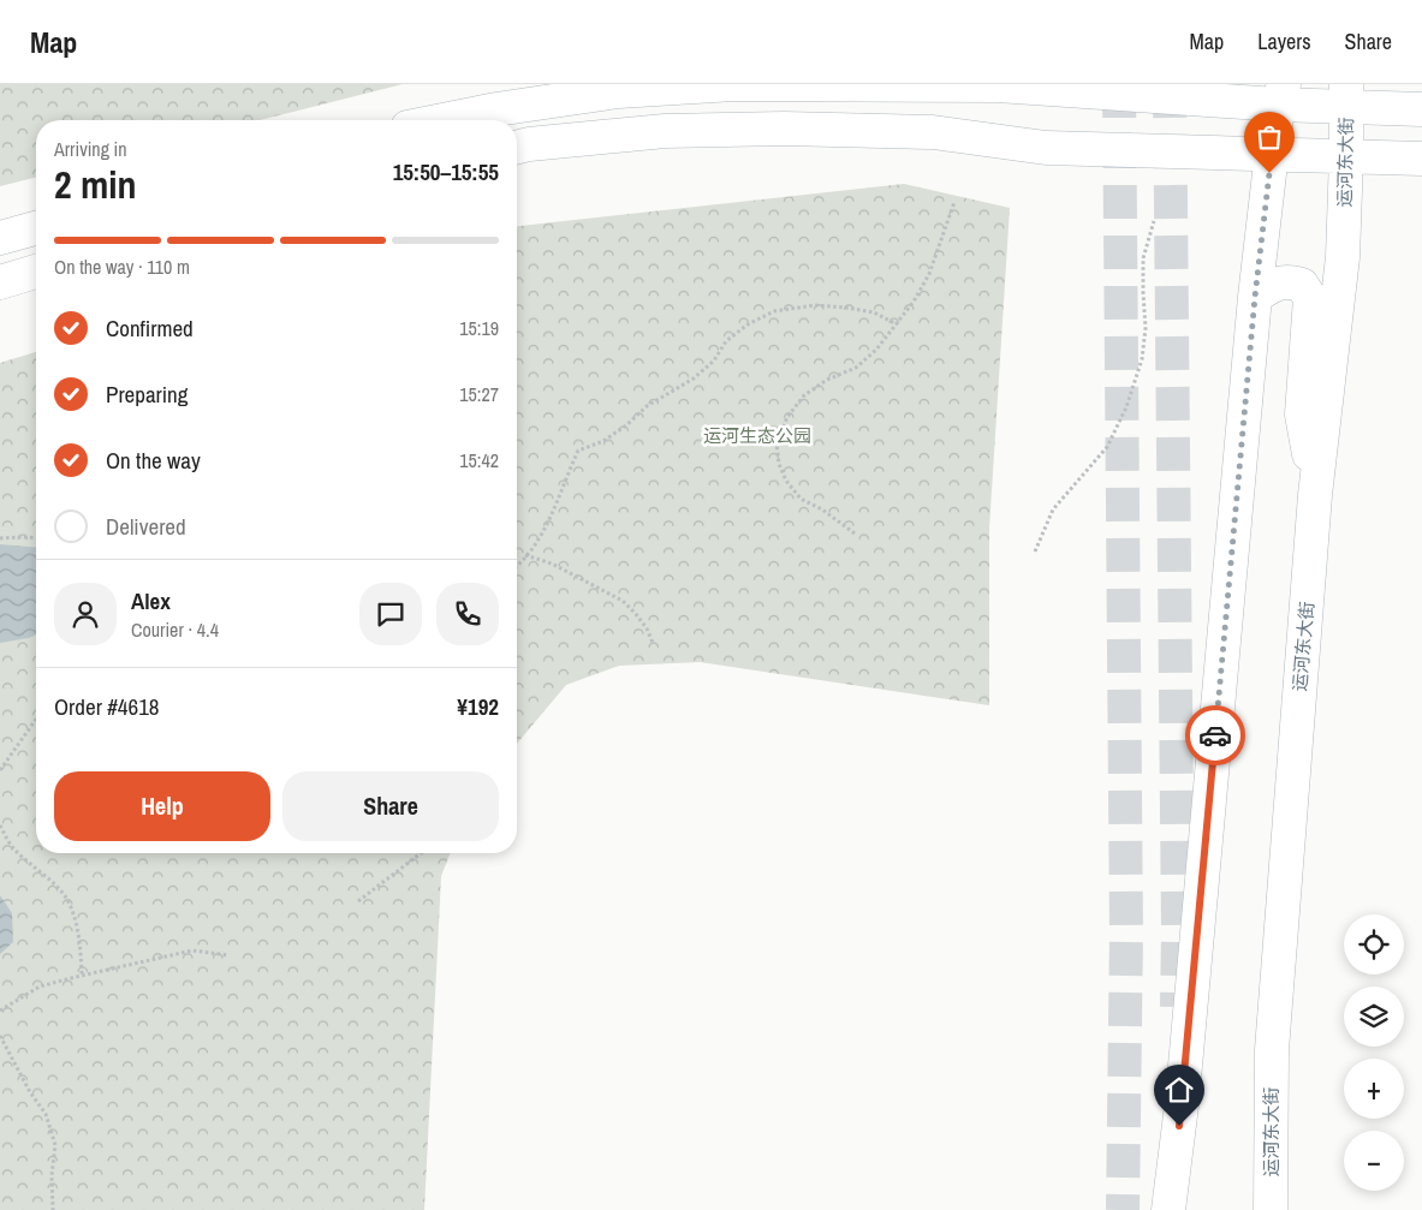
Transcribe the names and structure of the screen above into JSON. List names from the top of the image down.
{
  "streets": {
    "main road": ["运河东大街"]
  },
  "parks": ["运河生态公园"],
  "page": {
    "header": "Map",
    "nav": ["Map", "Layers", "Share"],
    "heading": ["2 min", "Arriving in", "15:50–15:55"],
    "panel": [
      "Alex",
      "Courier · 4.4",
      "Order #4618",
      "¥192"
    ],
    "bar": "On the way · 110 m",
    "list": [
      ["Confirmed", "15:19"],
      ["Preparing", "15:27"],
      ["On the way", "15:42"],
      "Delivered"
    ],
    "buttons": ["Help", "Share"],
    "map_buttons": ["+", "−"]
  }
}
